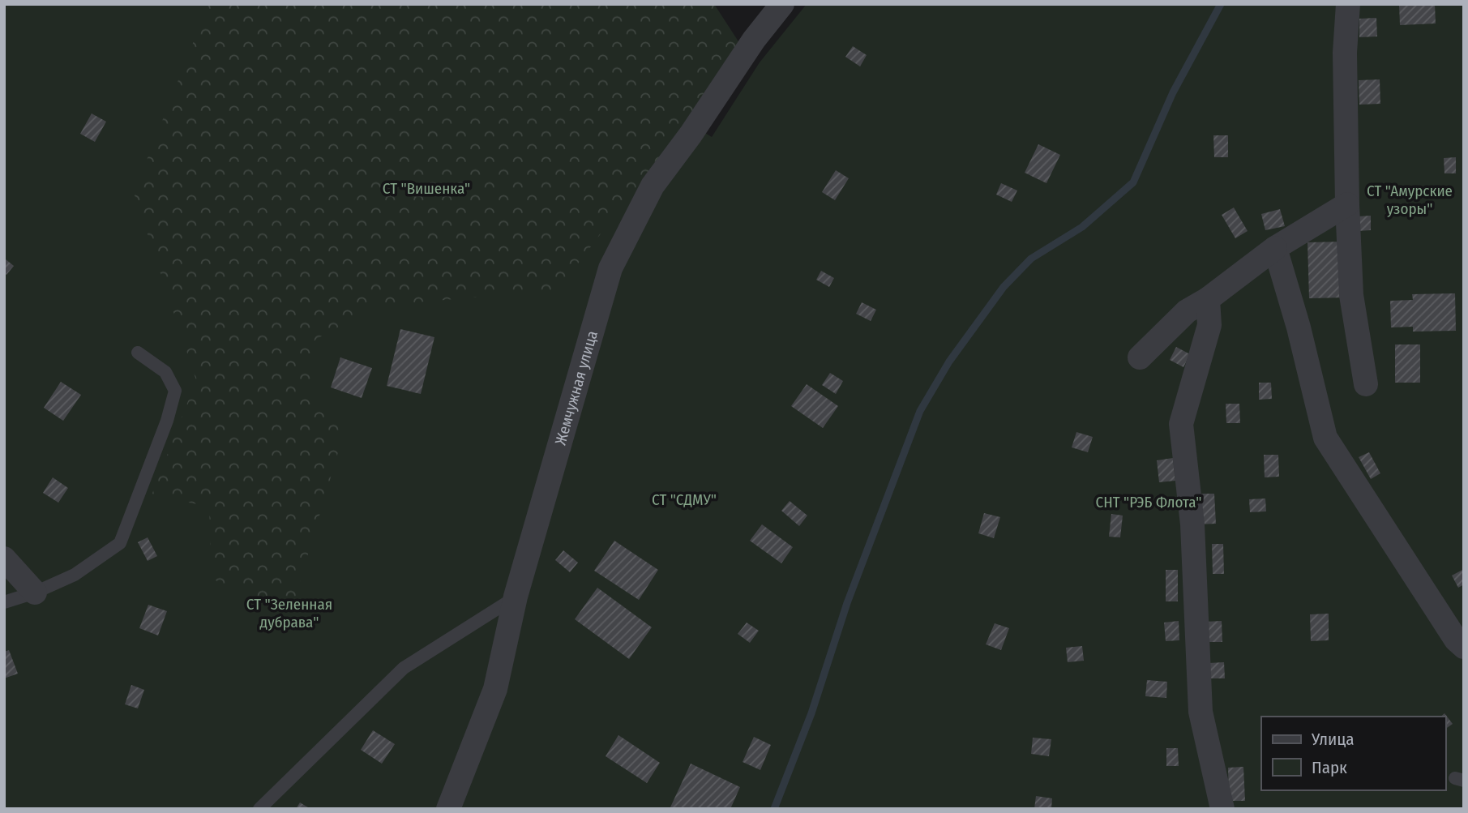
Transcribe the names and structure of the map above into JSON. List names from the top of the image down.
{
  "streets": {
    "street": ["Жемчужная улица"]
  },
  "parks": [
    "СТ \"Вишенка\"",
    "СТ \"Амурские узоры\"",
    "СТ \"СДМУ\"",
    "СНТ \"РЭБ Флота\"",
    "СТ \"Зеленная дубрава\""
  ],
  "legend": ["Улица", "Парк"]
}
